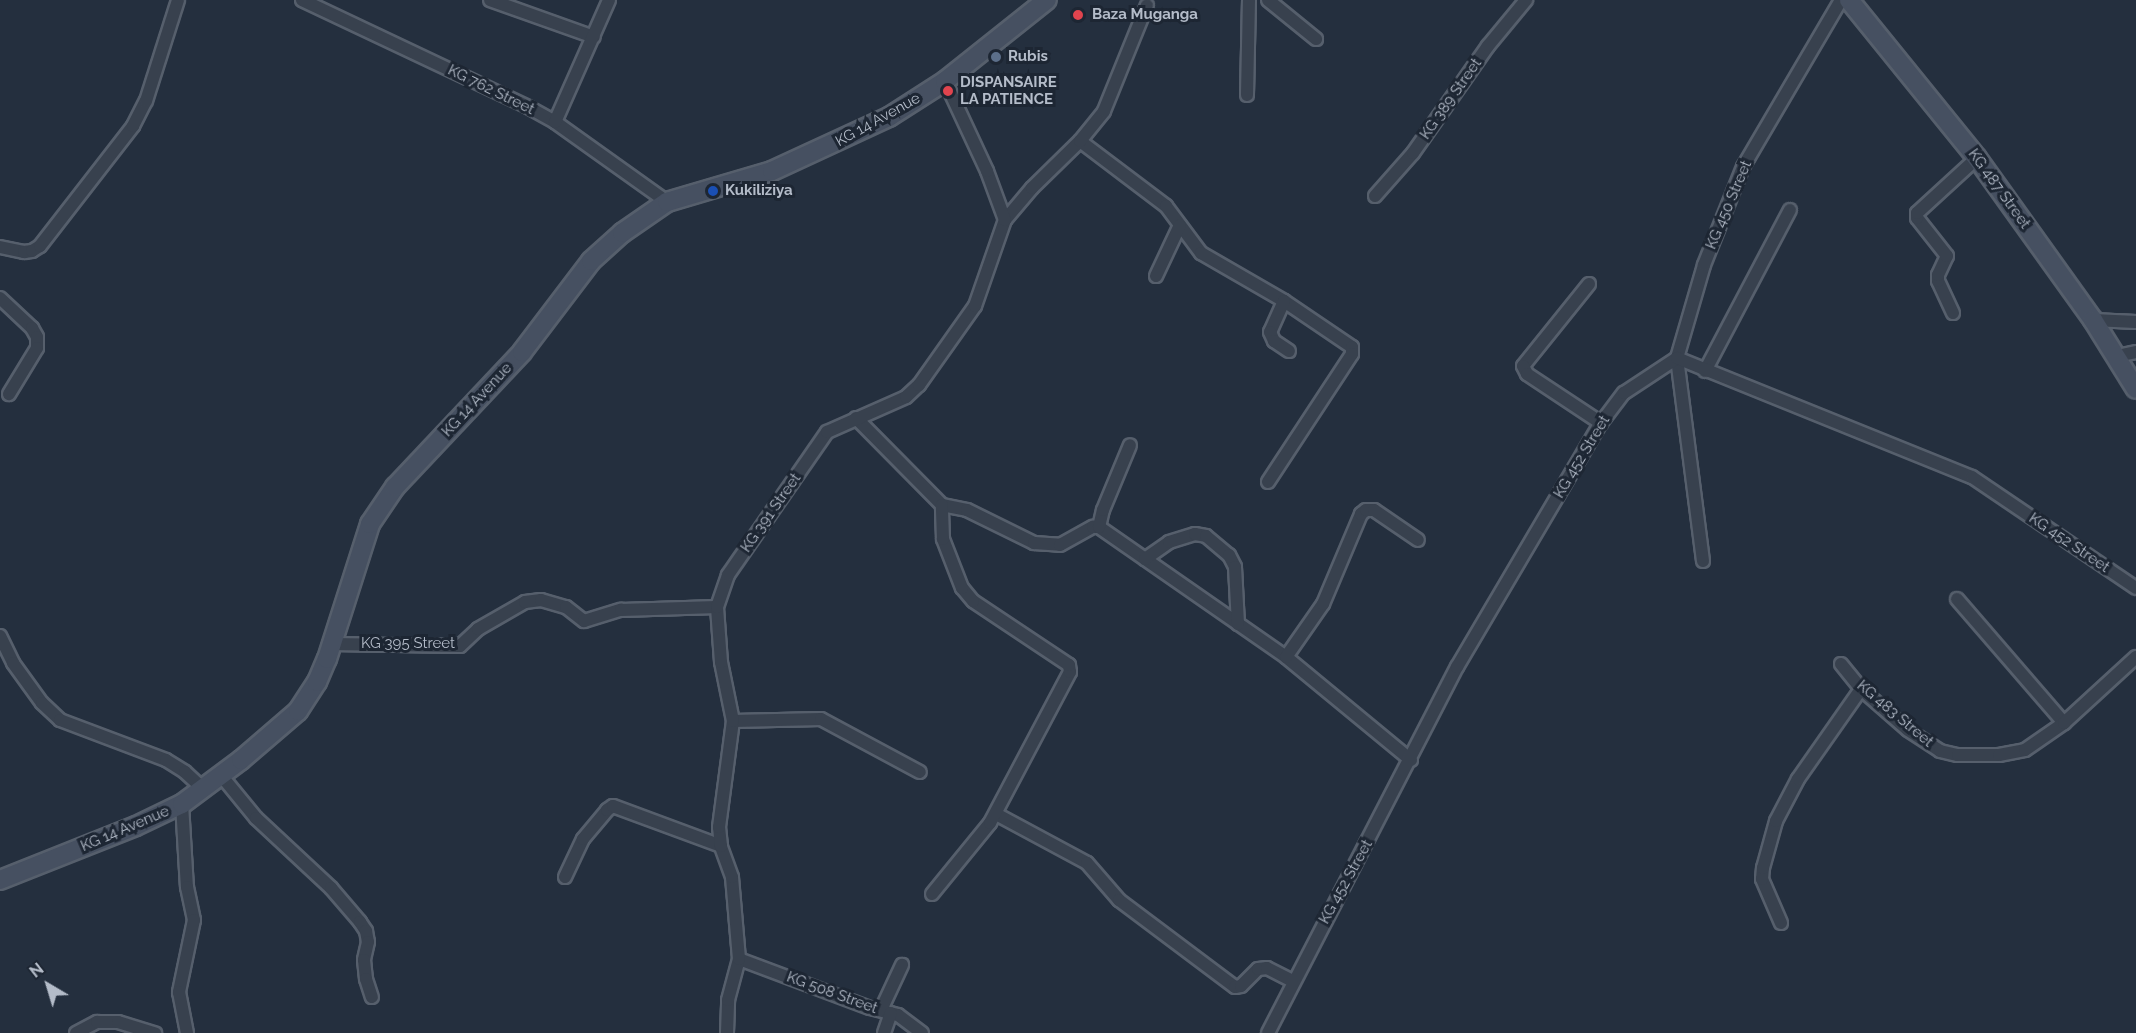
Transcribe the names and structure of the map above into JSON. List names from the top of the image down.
{
  "streets": {
    "main road": ["KG 14 Avenue", "KG 487 Street"],
    "street": [
      "KG 762 Street",
      "KG 389 Street",
      "KG 450 Street",
      "KG 452 Street",
      "KG 391 Street",
      "KG 395 Street",
      "KG 483 Street",
      "KG 508 Street"
    ]
  },
  "crossings": [
    ["KG 762 Street", "KG 14 Avenue"],
    ["KG 14 Avenue", "KG 395 Street"],
    ["KG 450 Street", "KG 452 Street"],
    ["KG 391 Street", "KG 395 Street"],
    ["KG 391 Street", "KG 508 Street"]
  ],
  "places": [
    "Baza Muganga",
    "Rubis",
    "DISPANSAIRE LA PATIENCE",
    "Kukiliziya"
  ],
  "north": "top left"
}
